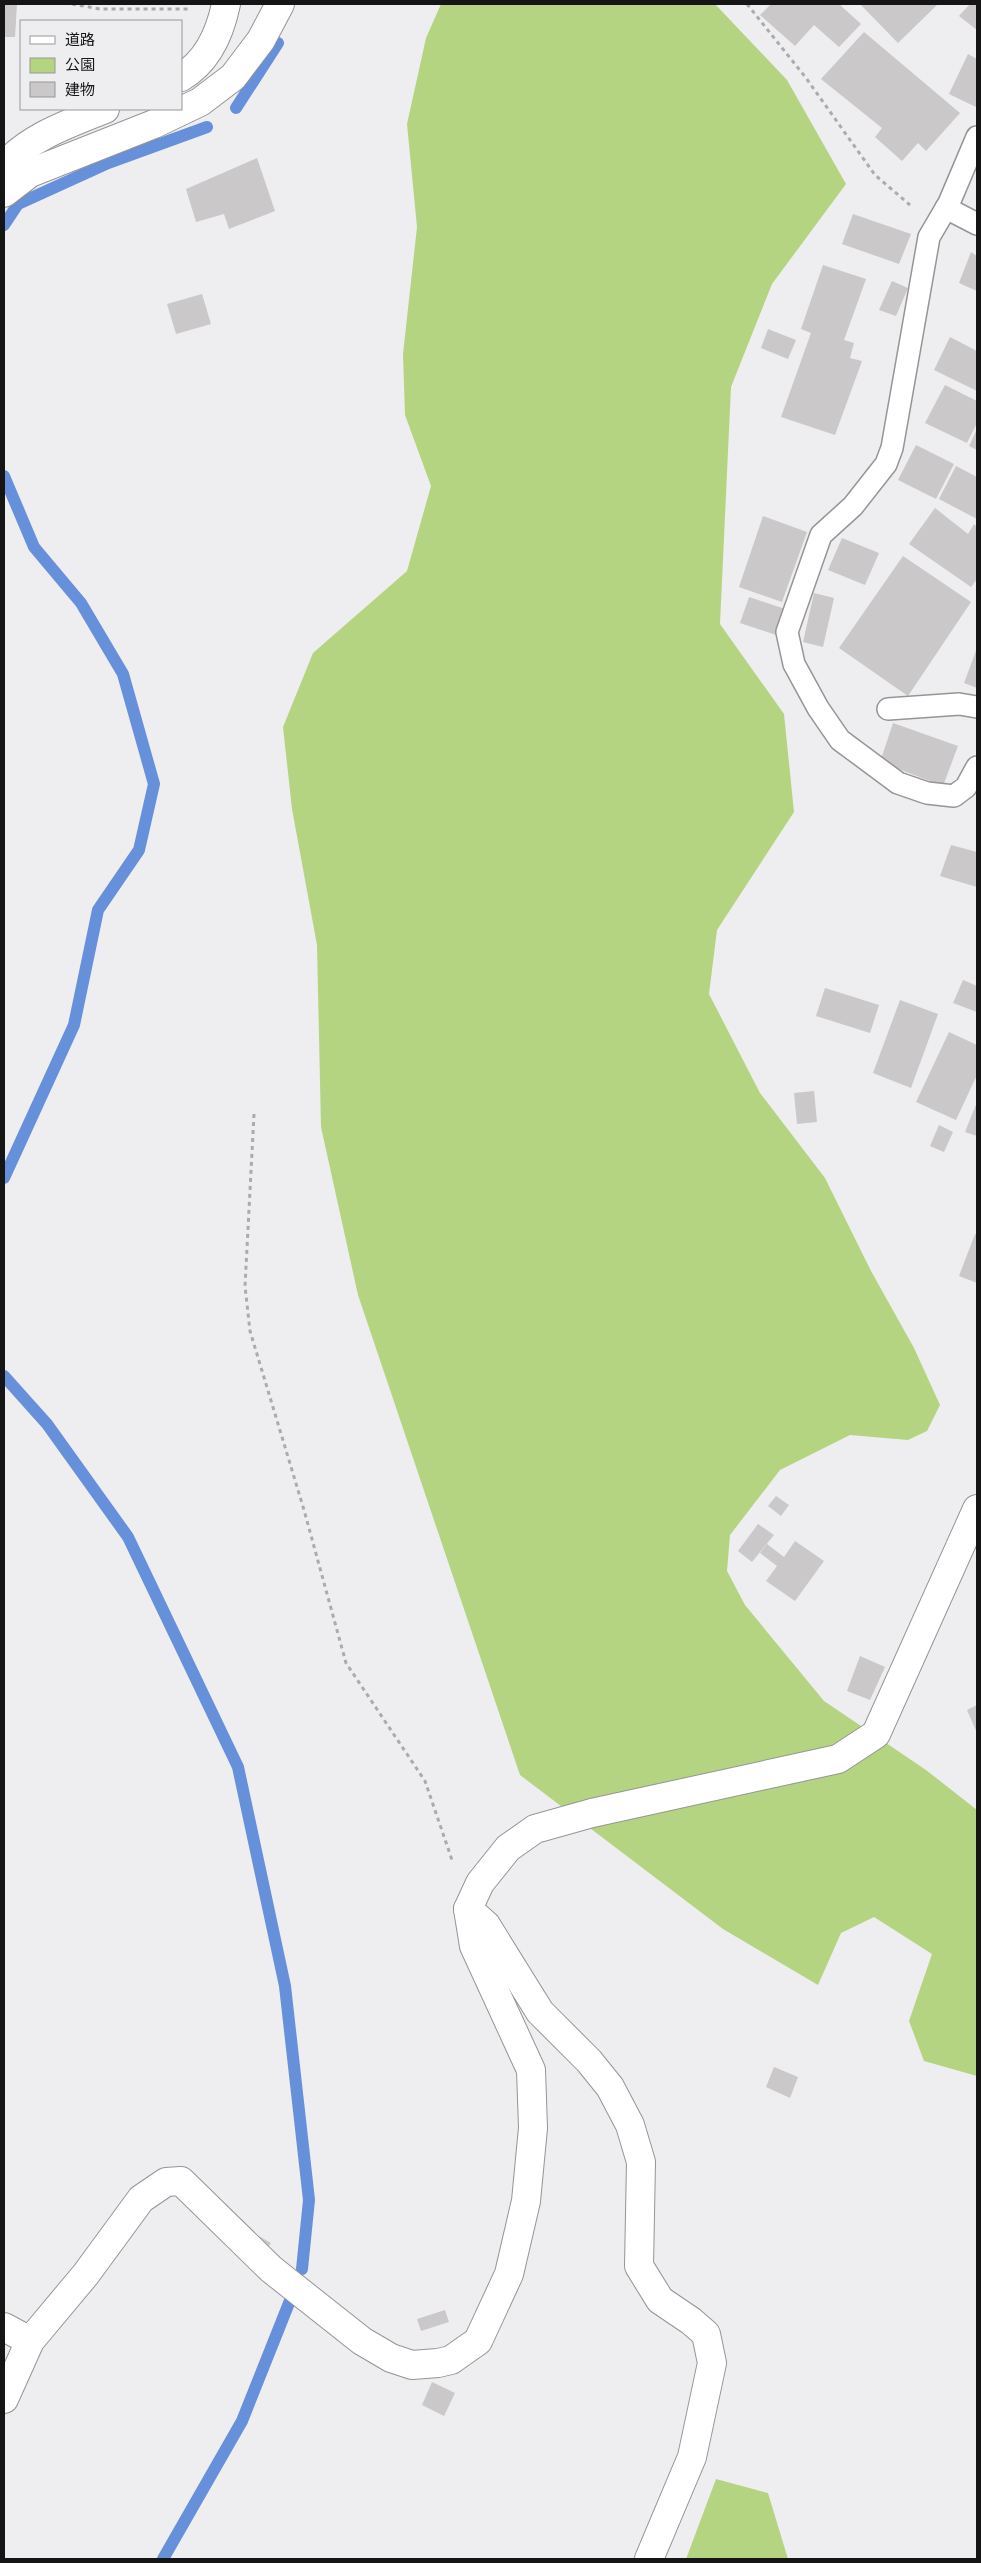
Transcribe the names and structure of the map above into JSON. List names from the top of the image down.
{
  "legend": ["道路", "公園", "建物"]
}
